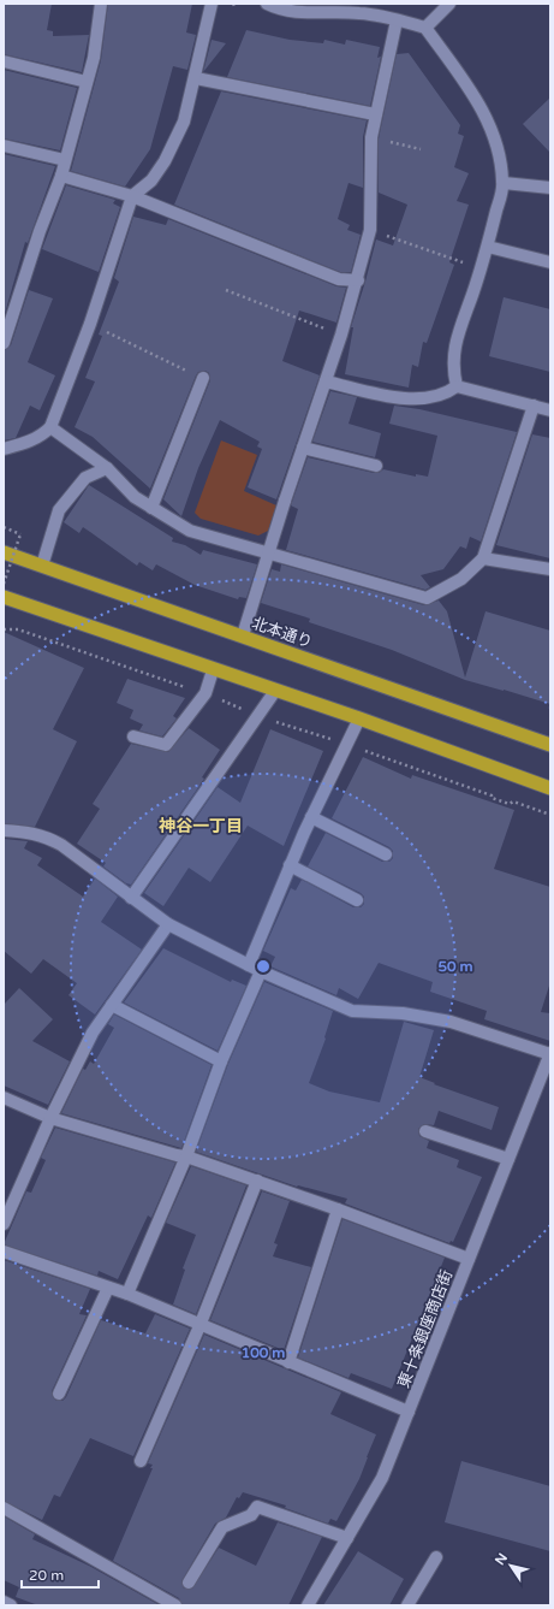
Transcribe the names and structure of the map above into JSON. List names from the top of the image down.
{
  "streets": {
    "highway": ["北本通り"],
    "street": ["東十条銀座商店街"]
  },
  "districts": ["神谷一丁目"],
  "scale_bar": "20 m",
  "north": "top left",
  "rings": ["50 m", "100 m"]
}
